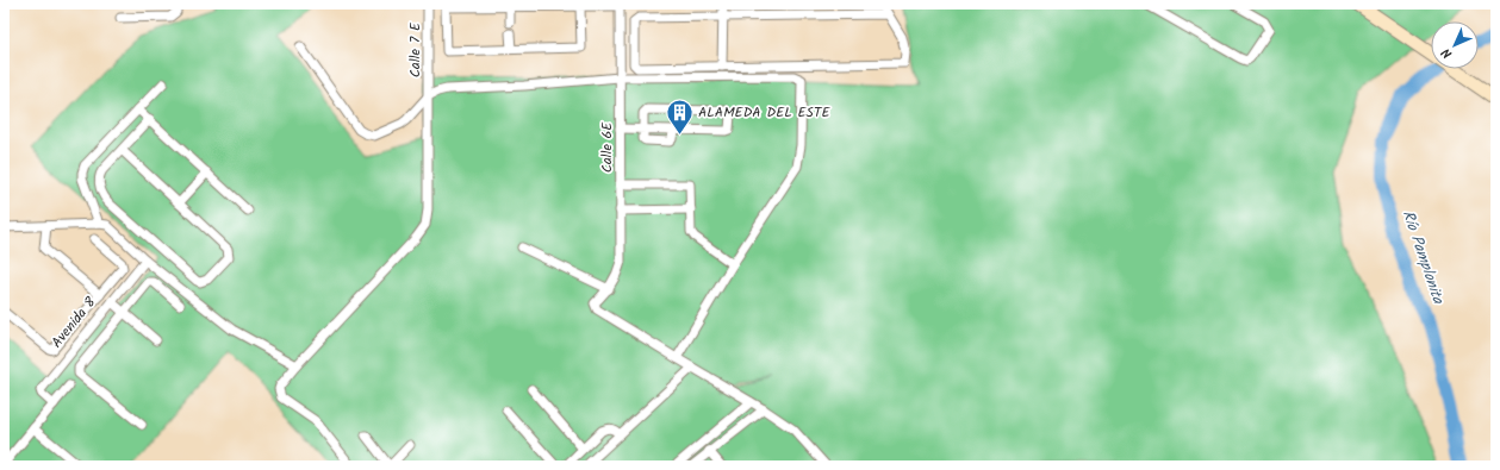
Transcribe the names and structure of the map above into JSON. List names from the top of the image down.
{
  "streets": {
    "street": ["Calle 7 E", "Calle 6E", "Avenida 8"]
  },
  "water": ["Río Pamplonita"],
  "places": {
    "building": ["ALAMEDA DEL ESTE"]
  },
  "north": "bottom left"
}
